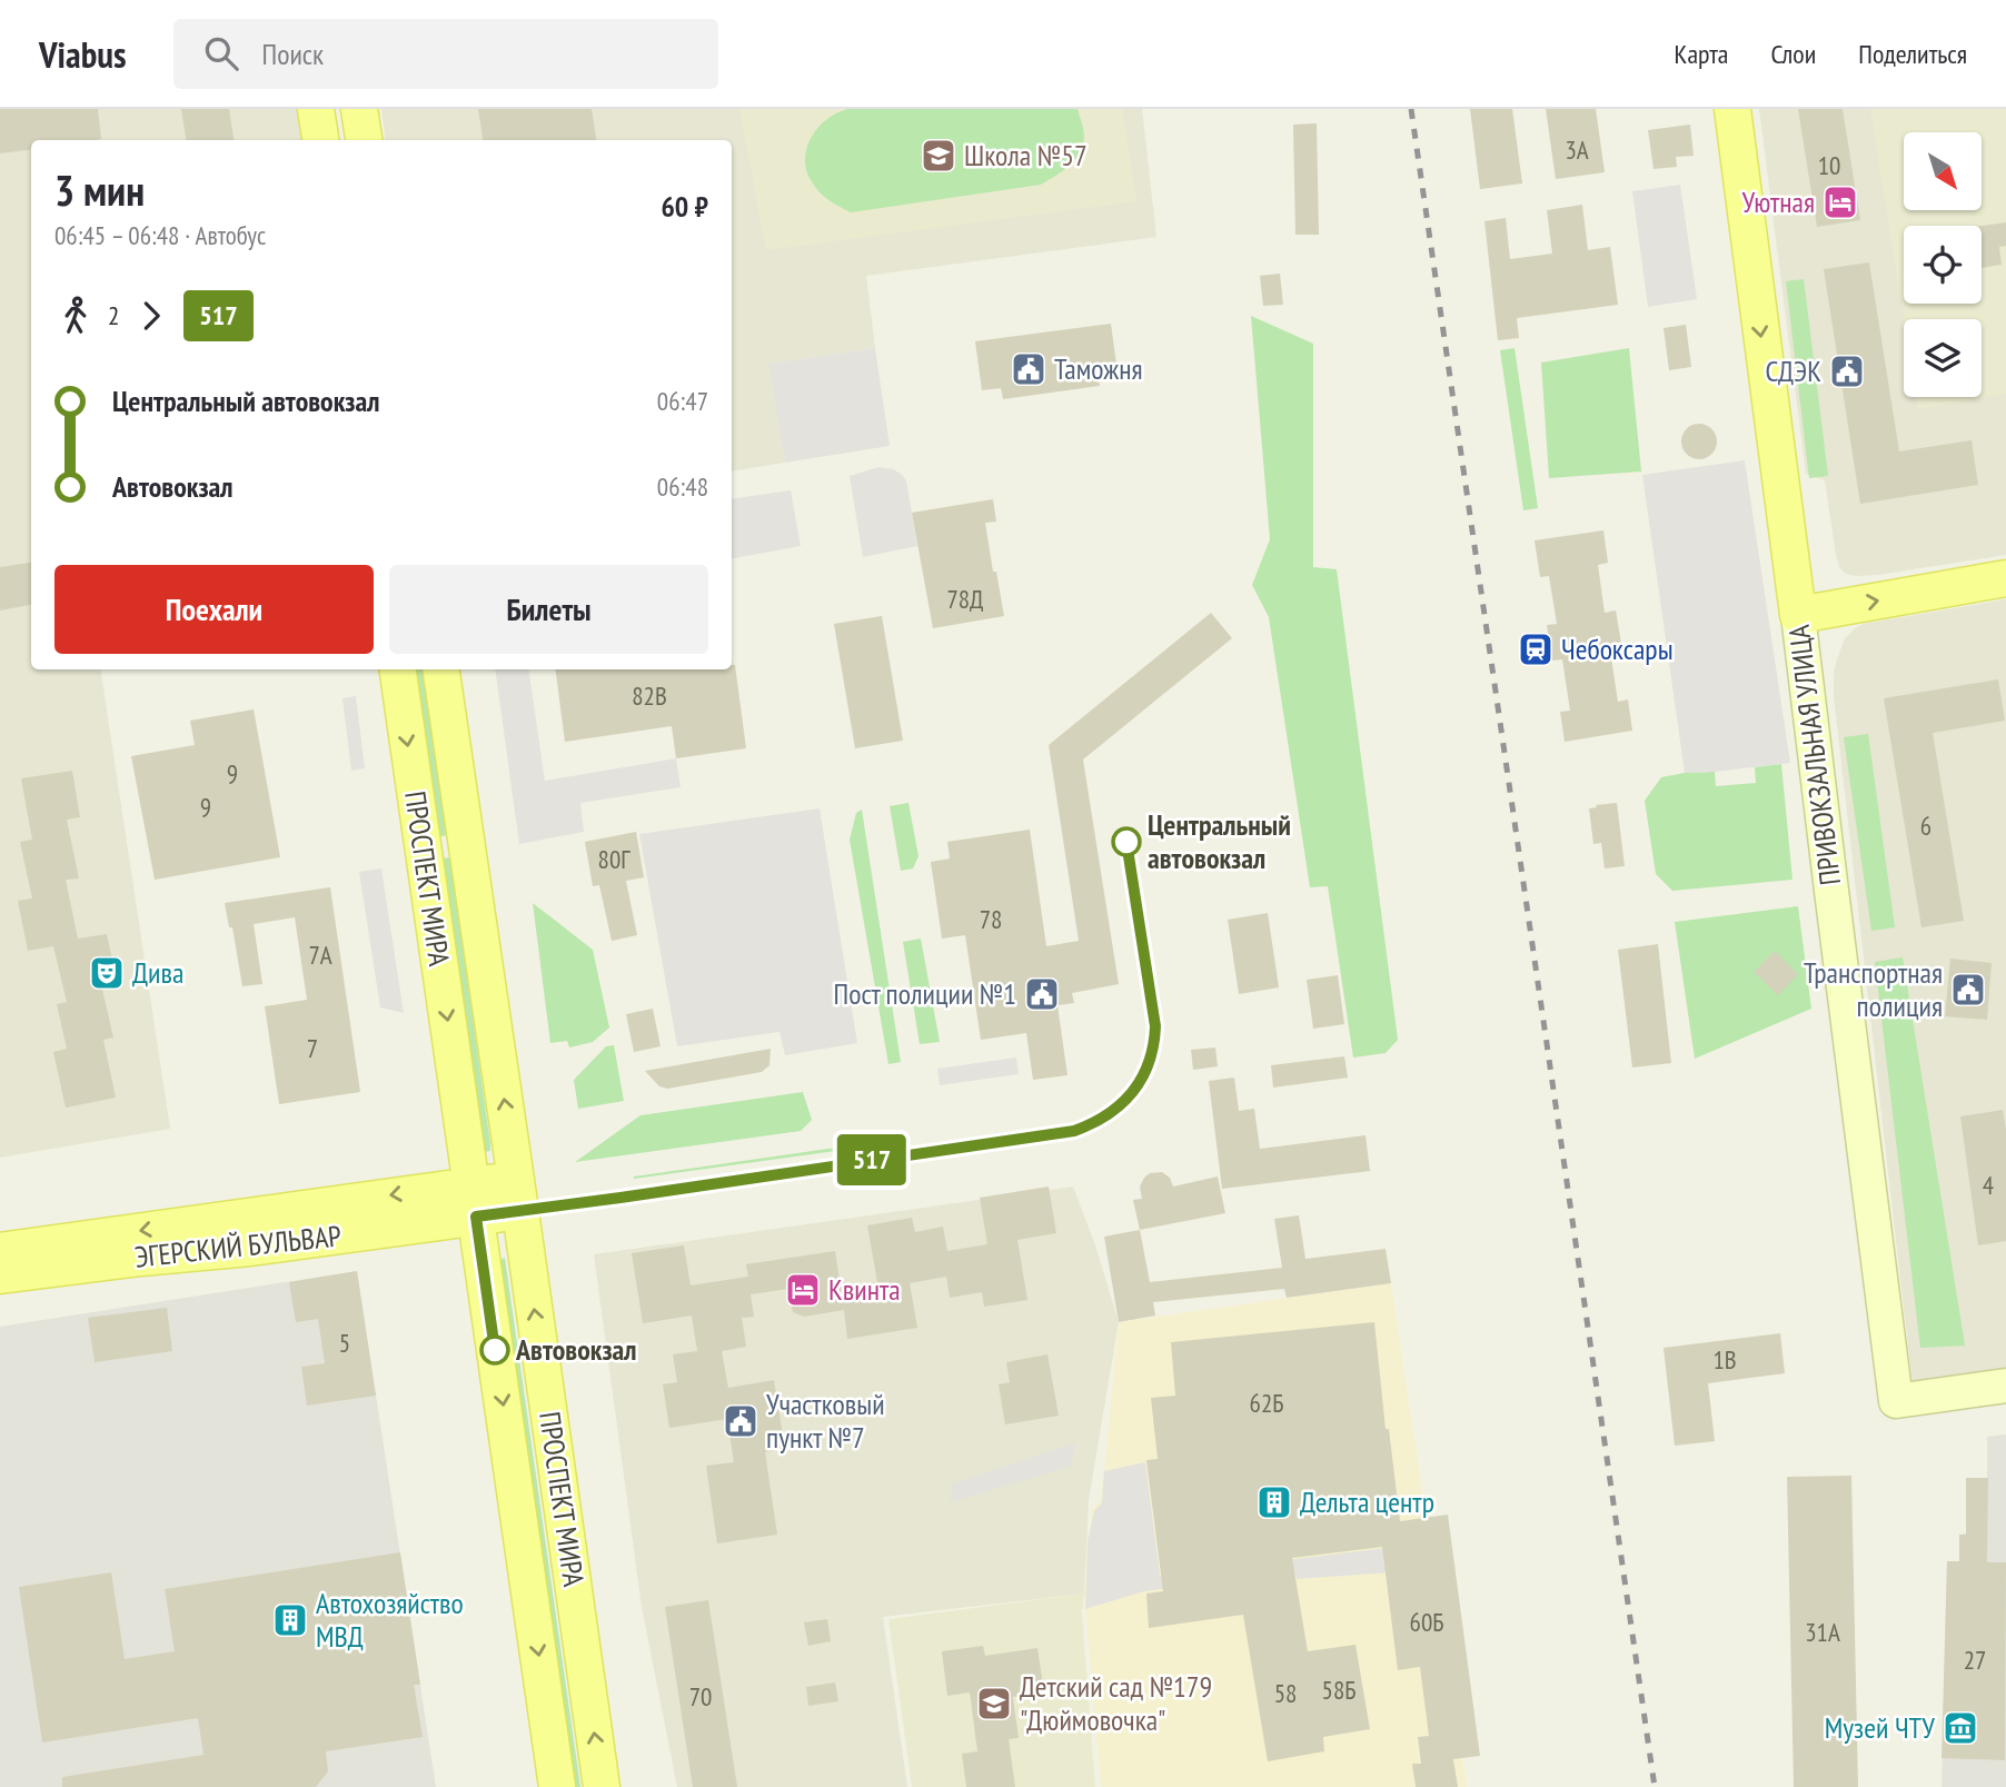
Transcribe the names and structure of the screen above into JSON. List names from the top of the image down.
{
  "streets": {
    "main road": ["ПРИВОКЗАЛЬНАЯ УЛИЦА", "ПРОСПЕКТ МИРА", "ЭГЕРСКИЙ БУЛЬВАР"]
  },
  "crossings": [
    ["ПРОСПЕКТ МИРА", "ЭГЕРСКИЙ БУЛЬВАР"]
  ],
  "one_way": ["ПРИВОКЗАЛЬНАЯ УЛИЦА"],
  "places": {
    "school or university": ["Школа №57", "Детский сад №179 \"Дюймовочка\""],
    "hotel": ["Уютная", "Квинта"],
    "public building": [
      "Таможня",
      "СДЭК",
      "Транспортная полиция",
      "Пост полиции №1",
      "Участковый пункт №7"
    ],
    "station": ["Чебоксары"],
    "other": ["Центральный автовокзал", "Автовокзал"],
    "theatre": ["Дива"],
    "building": ["Дельта центр", "Автохозяйство МВД"],
    "museum": ["Музей ЧТУ"]
  },
  "lines": ["bus line 517"],
  "house_numbers": [
    "3А",
    "10",
    "78Д",
    "82В",
    "9",
    "9",
    "6",
    "80Г",
    "78",
    "7А",
    "7",
    "4",
    "5",
    "1В",
    "62Б",
    "60Б",
    "31А",
    "27",
    "58Б",
    "58",
    "70"
  ],
  "north": "bottom right",
  "page": {
    "header": "Viabus",
    "search": "Поиск",
    "nav": ["Карта", "Слои", "Поделиться"],
    "on_map": "517",
    "heading": ["3 мин", "06:45 – 06:48 · Автобус", "60 ₽"],
    "legs": ["2", "517"],
    "list": [
      {
        "name": "Центральный автовокзал",
        "value": "06:47"
      },
      {
        "name": "Автовокзал",
        "value": "06:48"
      }
    ],
    "buttons": ["Поехали", "Билеты"]
  }
}
